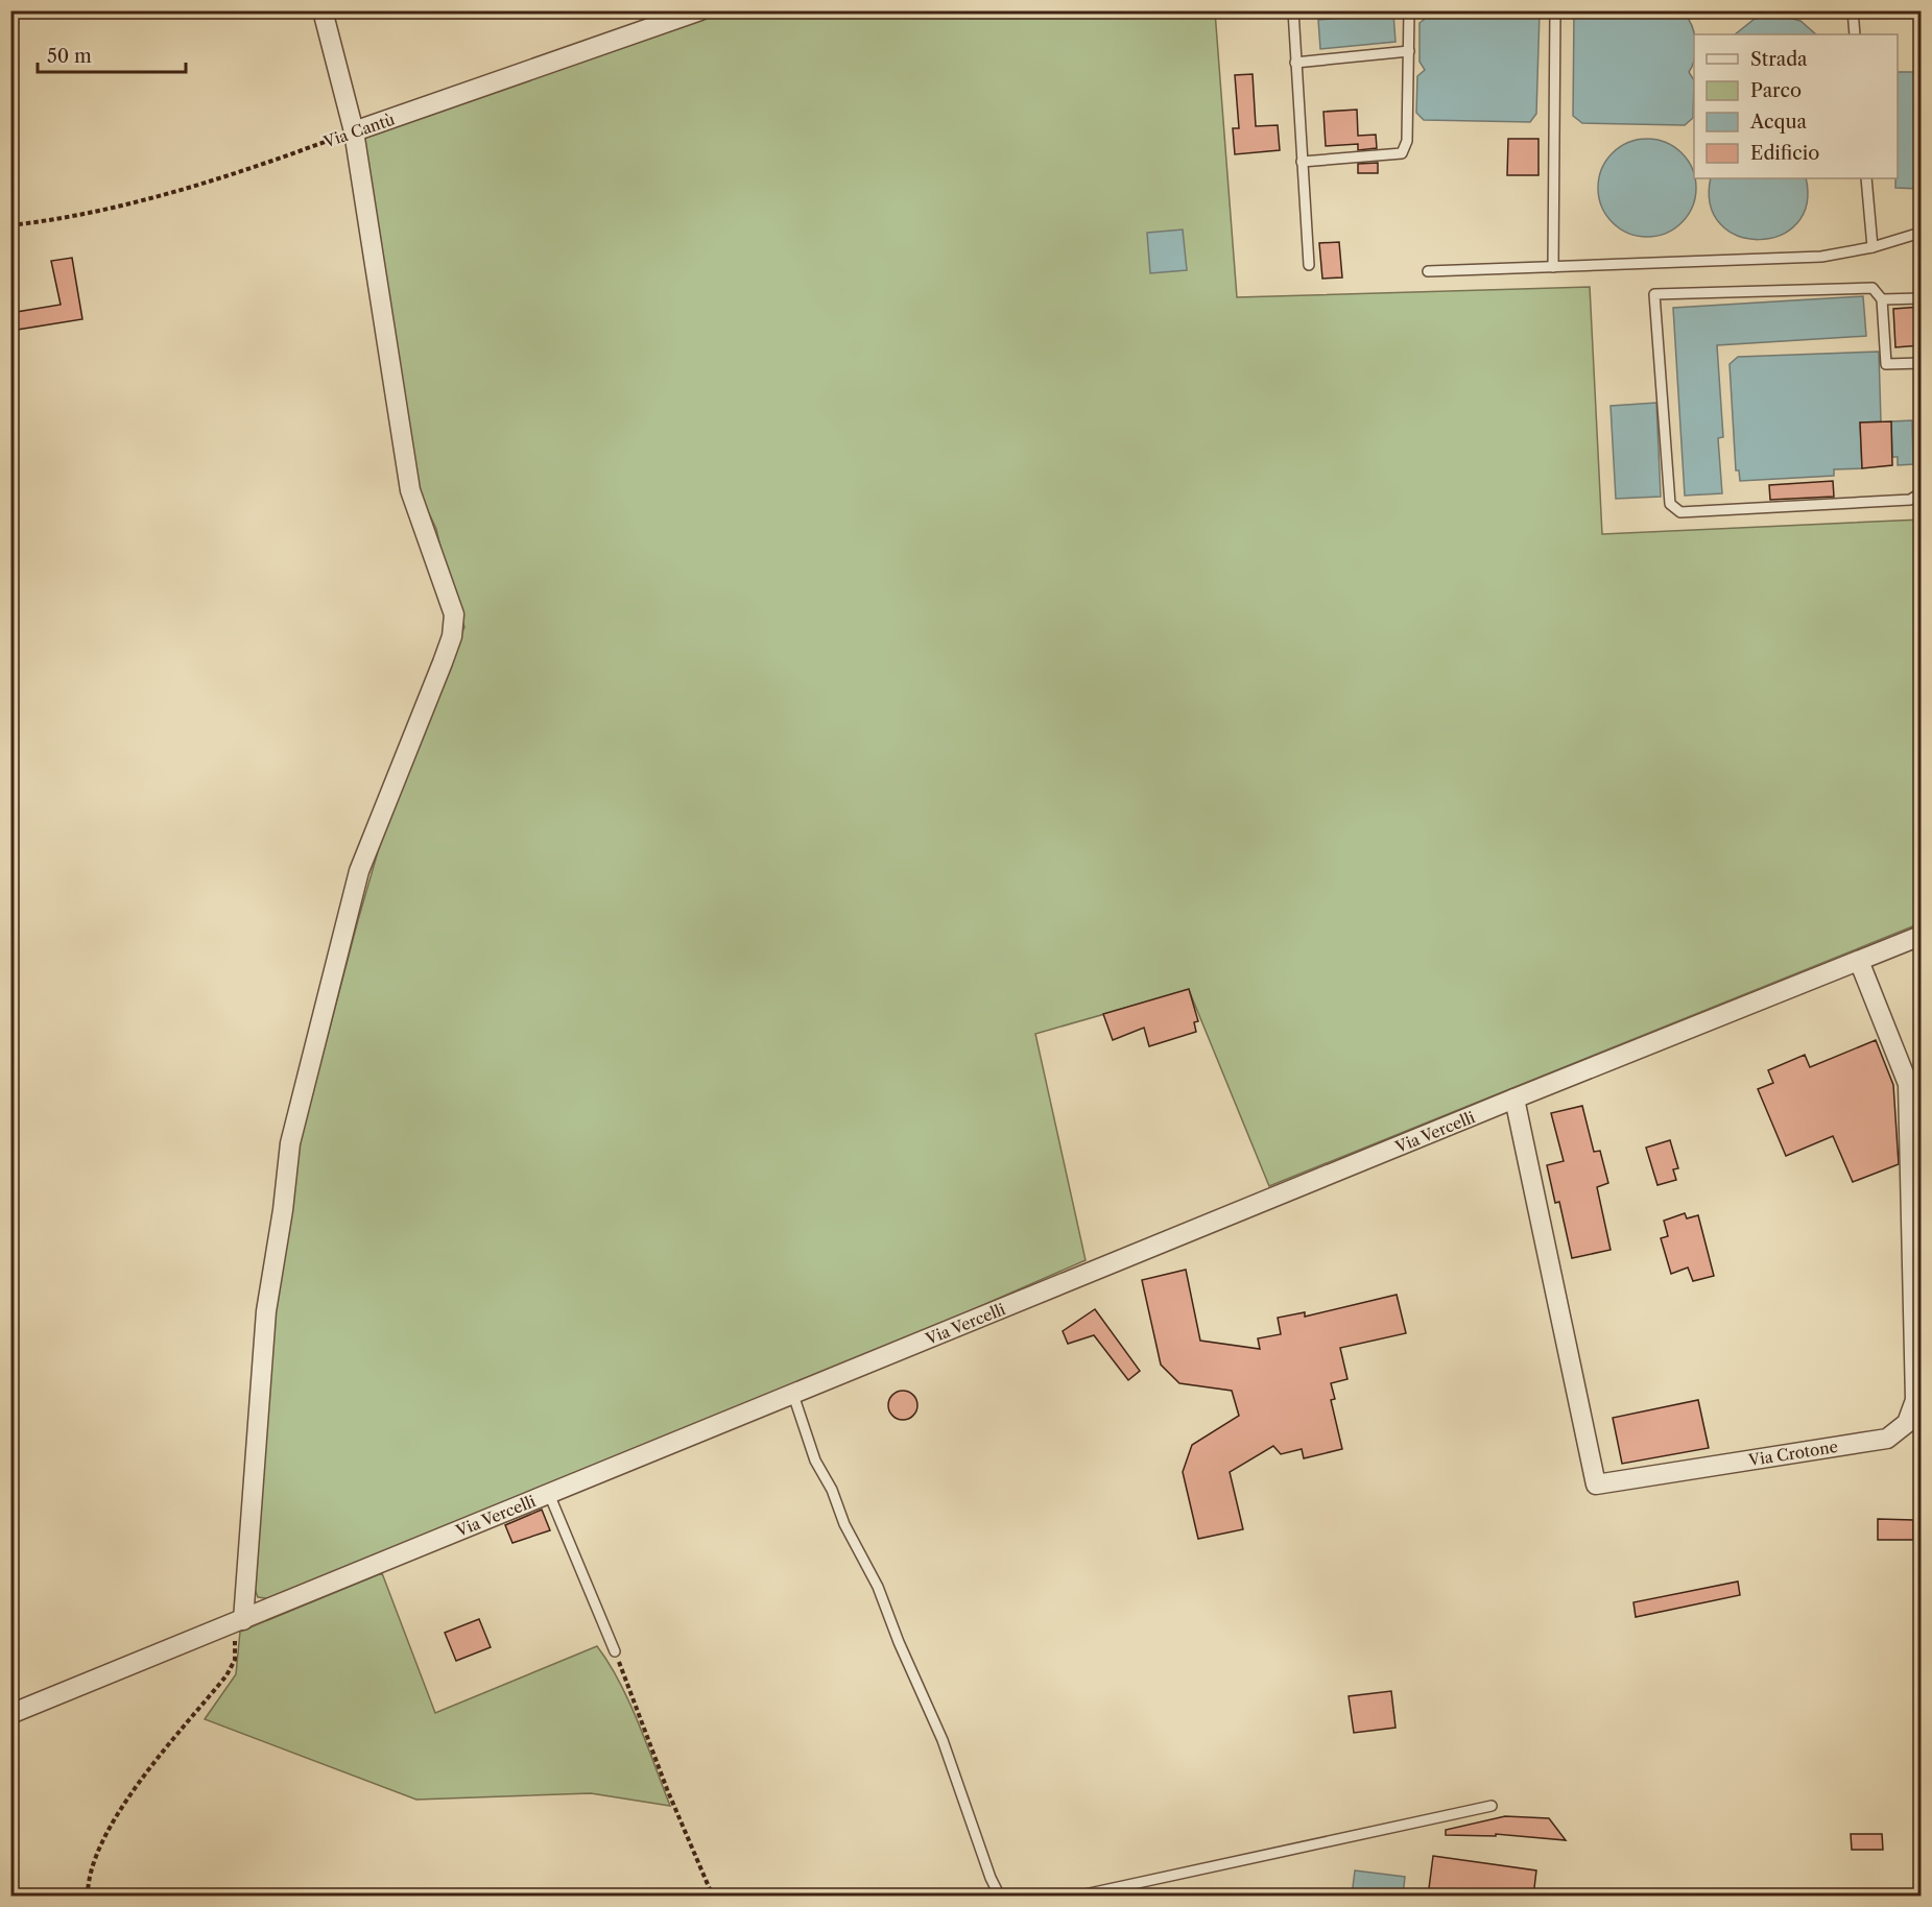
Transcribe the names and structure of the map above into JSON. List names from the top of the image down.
{
  "streets": {
    "street": ["Via Cantù", "Via Vercelli", "Via Crotone"]
  },
  "crossings": [
    ["Via Vercelli", "Via Crotone"]
  ],
  "legend": [
    "Strada",
    "Parco",
    "Acqua",
    "Edificio"
  ],
  "scale_bar": "50 m"
}
